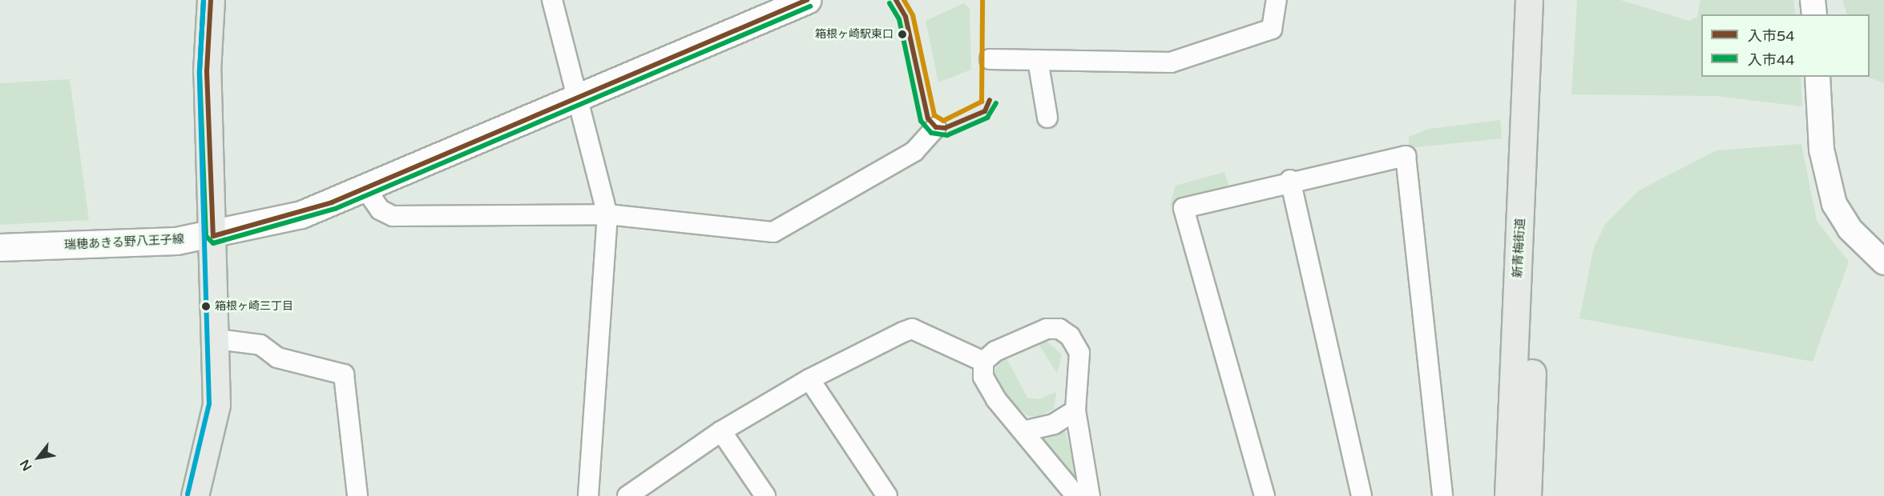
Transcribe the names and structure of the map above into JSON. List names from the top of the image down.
{
  "streets": {
    "main road": ["瑞穂あきる野八王子線", "新青梅街道"]
  },
  "places": ["箱根ヶ崎駅東口", "箱根ヶ崎三丁目"],
  "lines": ["transit line 入市54", "transit line 入市44"],
  "legend": ["入市54", "入市44"],
  "north": "bottom left"
}
